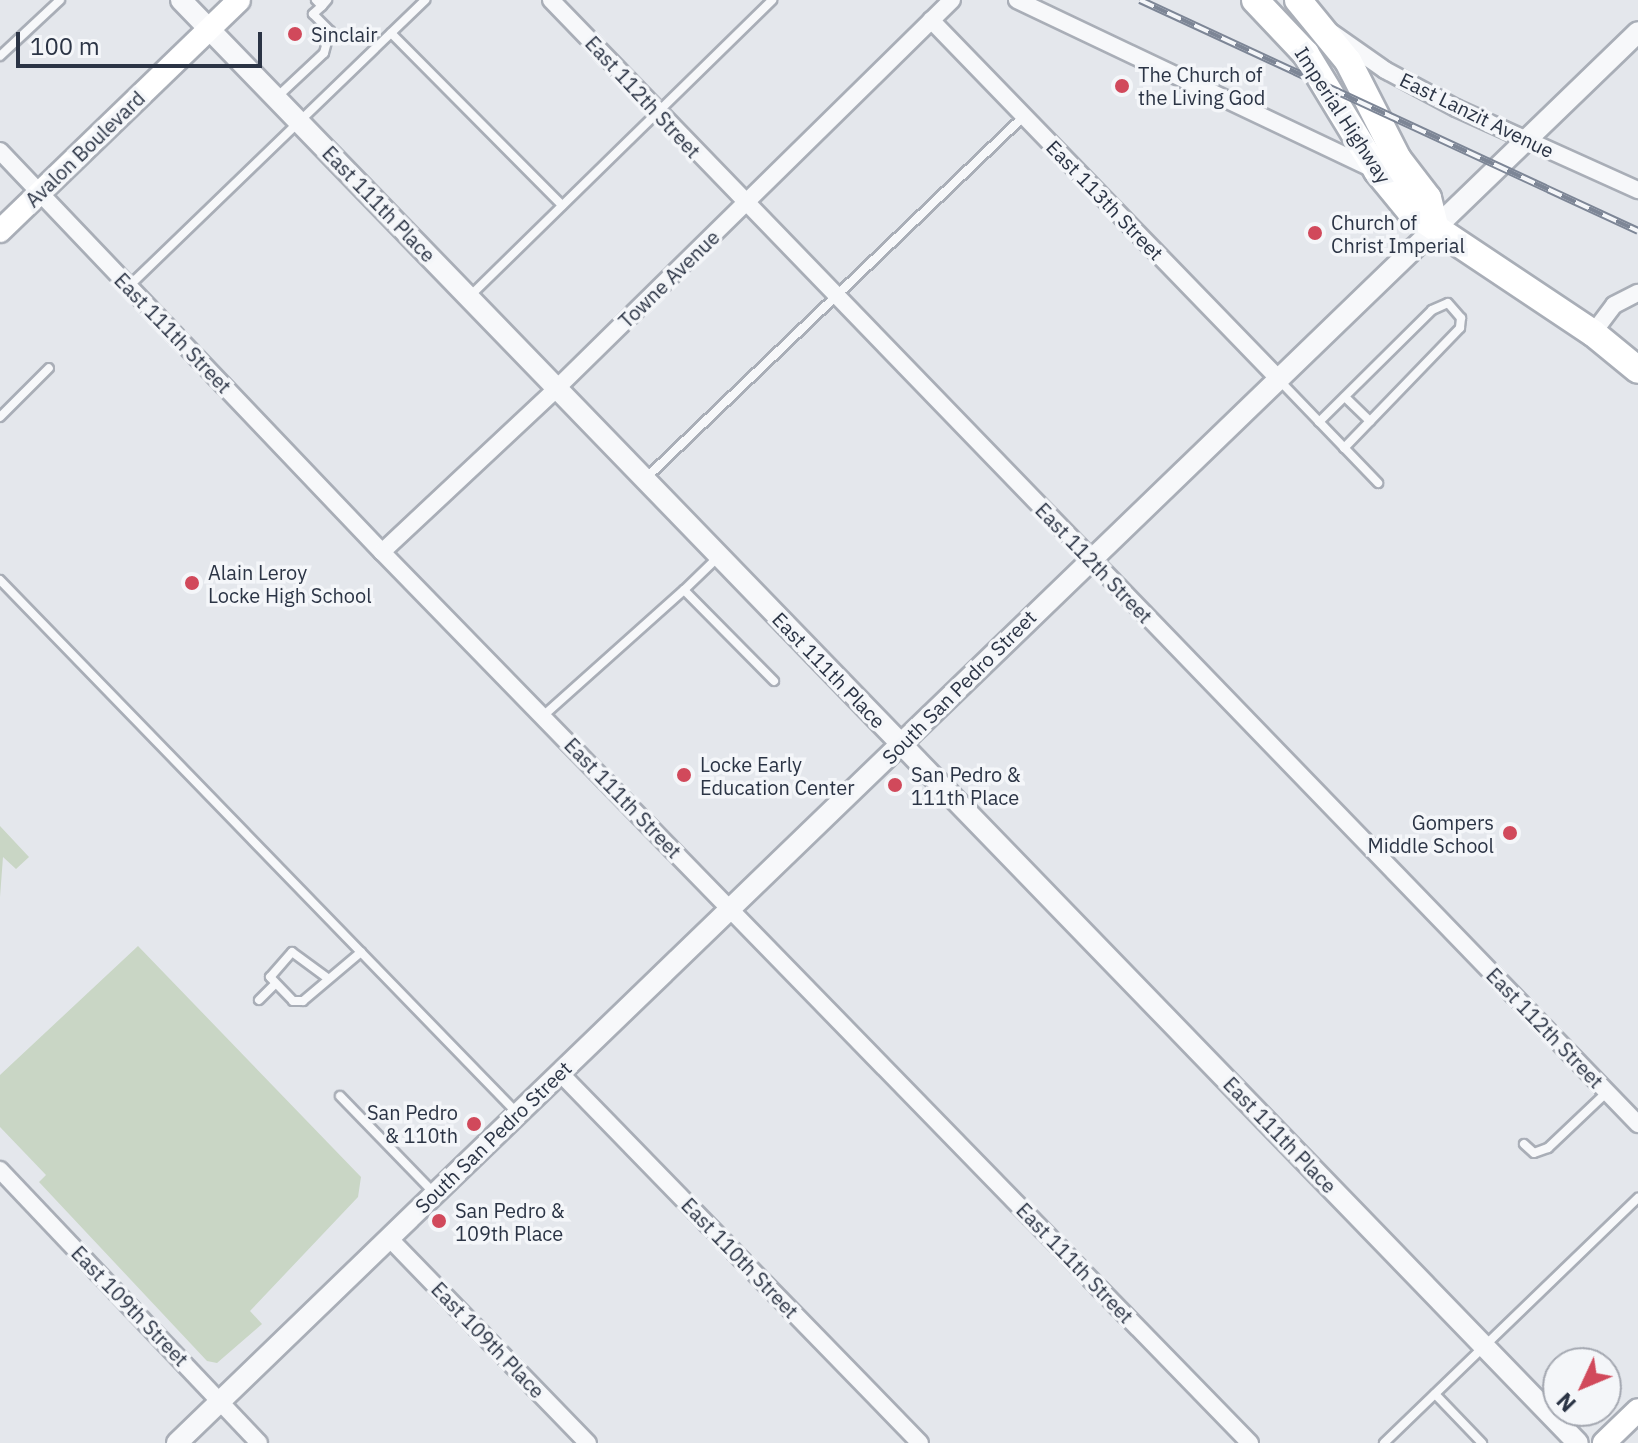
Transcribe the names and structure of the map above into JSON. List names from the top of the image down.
{
  "streets": {
    "main road": ["Imperial Highway", "Avalon Boulevard"],
    "street": [
      "East 112th Street",
      "East Lanzit Avenue",
      "East 113th Street",
      "East 111th Place",
      "Towne Avenue",
      "East 111th Street",
      "South San Pedro Street",
      "East 110th Street",
      "East 109th Street",
      "East 109th Place"
    ]
  },
  "crossings": [
    ["East 112th Street", "Towne Avenue"],
    ["East 112th Street", "South San Pedro Street"],
    ["Imperial Highway", "East Lanzit Avenue"],
    ["Imperial Highway", "South San Pedro Street"],
    ["East Lanzit Avenue", "South San Pedro Street"],
    ["Avalon Boulevard", "East 111th Place"],
    ["Avalon Boulevard", "East 111th Street"],
    ["East 113th Street", "Towne Avenue"],
    ["East 113th Street", "South San Pedro Street"],
    ["East 111th Place", "Towne Avenue"],
    ["East 111th Place", "South San Pedro Street"],
    ["Towne Avenue", "East 111th Street"],
    ["East 111th Street", "South San Pedro Street"],
    ["South San Pedro Street", "East 110th Street"],
    ["South San Pedro Street", "East 109th Street"],
    ["South San Pedro Street", "East 109th Place"]
  ],
  "places": [
    "Sinclair",
    "The Church of the Living God",
    "Church of Christ Imperial",
    "Alain Leroy Locke High School",
    "Locke Early Education Center",
    "San Pedro & 111th Place",
    "Gompers Middle School",
    "San Pedro & 110th",
    "San Pedro & 109th Place"
  ],
  "scale_bar": "100 m",
  "north": "bottom left"
}
